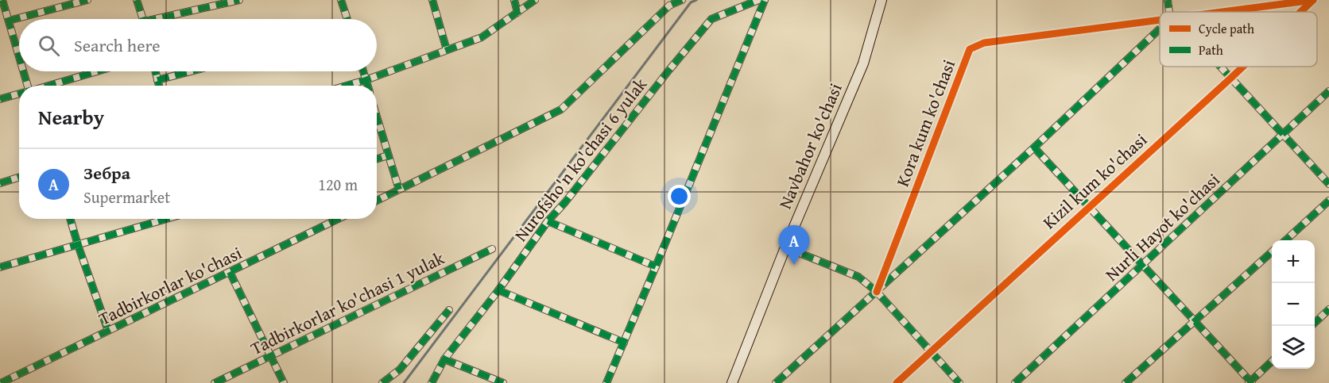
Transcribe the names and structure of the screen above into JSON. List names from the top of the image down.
{
  "streets": {
    "main road": ["Navbahor ko'chasi"],
    "street": [
      "Kora kum ko'chasi",
      "Nurofsho'n ko'chasi 6 yulak",
      "Kizil kum ko'chasi",
      "Nurli Hayot ko'chasi",
      "Tadbirkorlar ko'chasi",
      "Tadbirkorlar ko'chasi 1 yulak"
    ]
  },
  "crossings": [
    ["Kora kum ko'chasi", "Kizil kum ko'chasi"]
  ],
  "legend": ["Cycle path", "Path"],
  "page": {
    "search": "Search here",
    "heading": "Nearby",
    "list": [
      {
        "mark": "A",
        "name": "Зебра",
        "note": "Supermarket",
        "value": "120 m"
      }
    ],
    "pins": "A",
    "map_buttons": ["+", "−"]
  }
}
